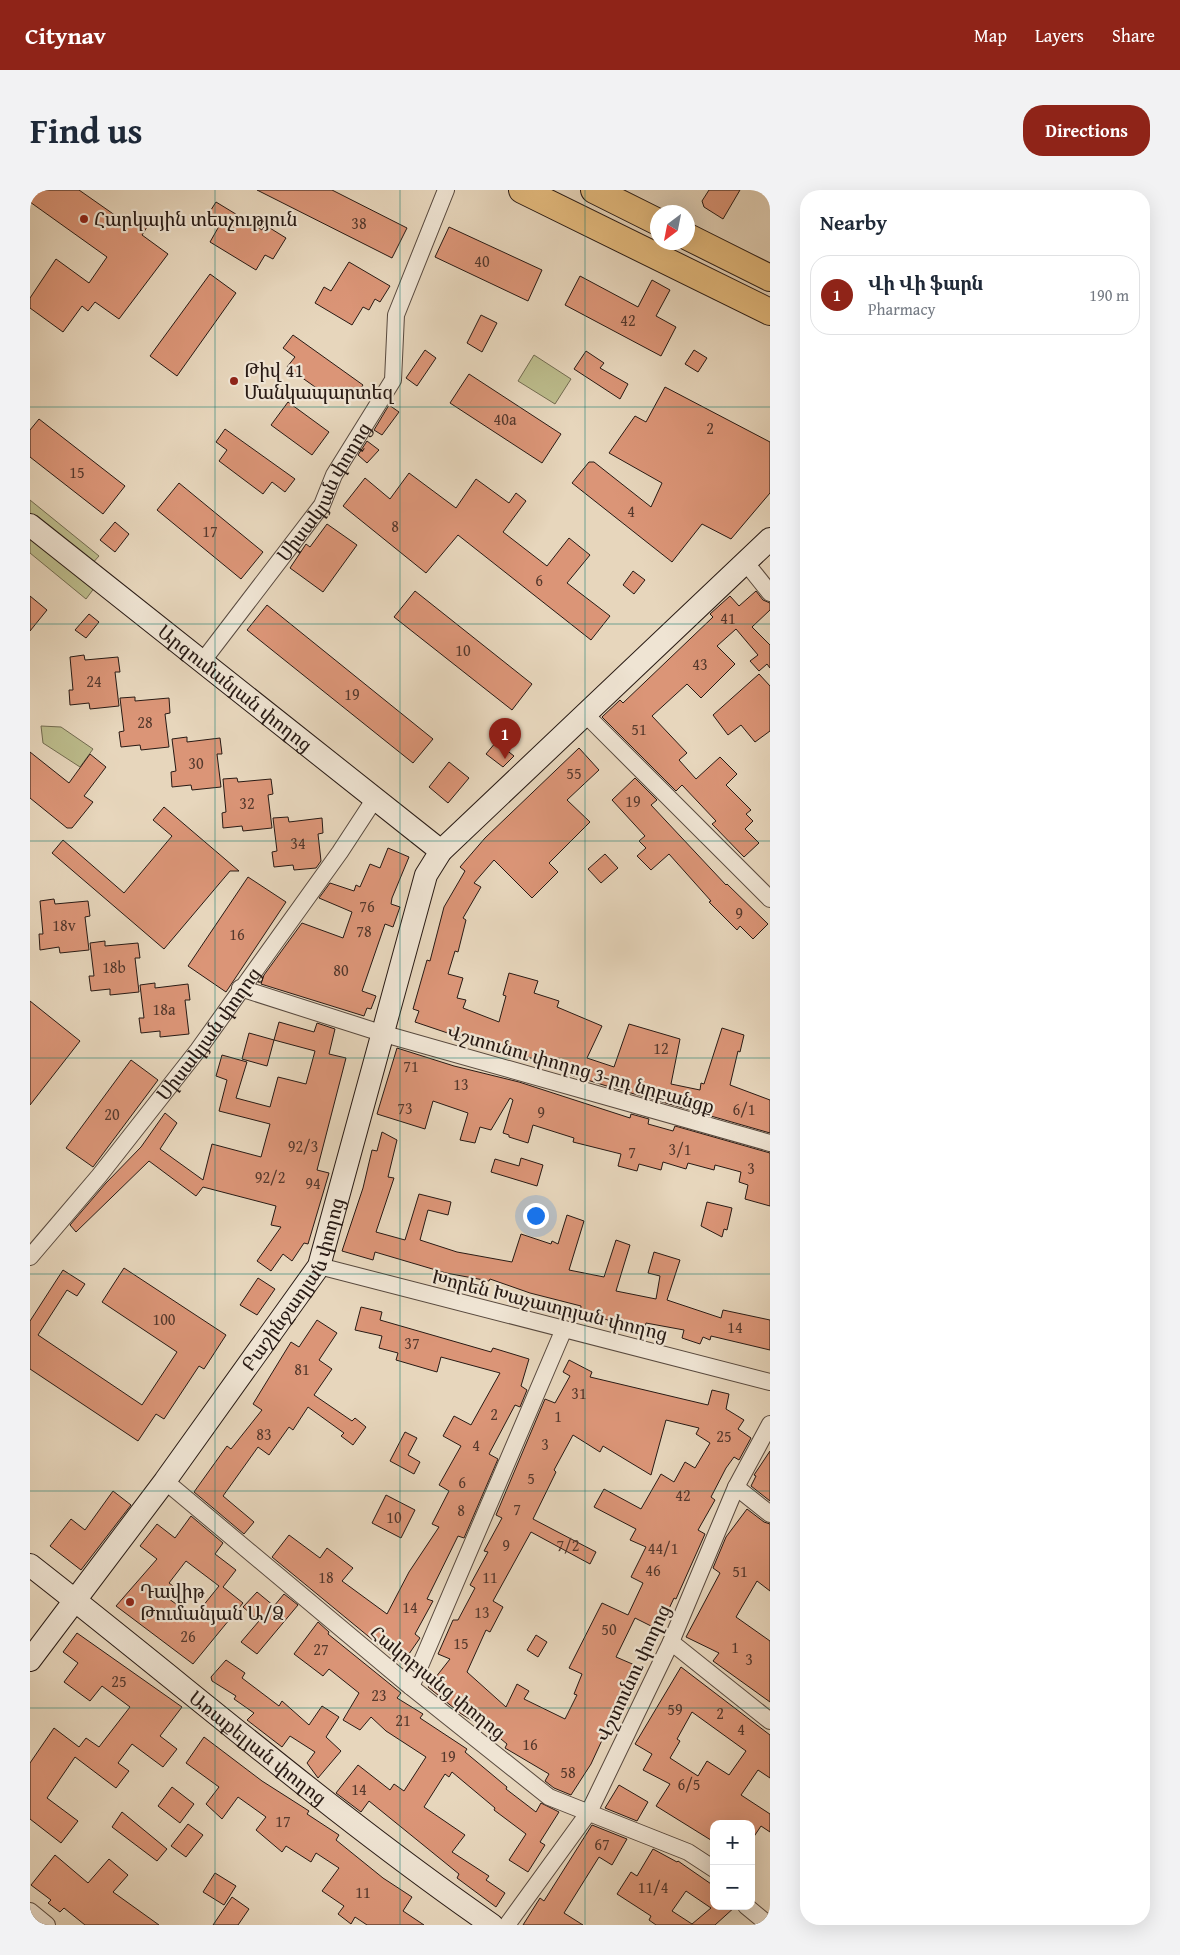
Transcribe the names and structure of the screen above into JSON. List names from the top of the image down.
{
  "streets": {
    "main road": ["Արզումանյան փողոց", "Բաշինջաղյան փողոց", "Առաքելյան փողոց"],
    "street": [
      "Սիսակյան փողոց",
      "Վշտունու փողոց 3-րդ նրբանցք",
      "Խորեն Խաչատրյան փողոց",
      "Վշտունու փողոց",
      "Հակոբյանց փողոց"
    ]
  },
  "crossings": [
    ["Սիսակյան փողոց", "Արզումանյան փողոց"],
    ["Սիսակյան փողոց", "Վշտունու փողոց 3-րդ նրբանցք"],
    ["Արզումանյան փողոց", "Բաշինջաղյան փողոց"],
    ["Վշտունու փողոց 3-րդ նրբանցք", "Բաշինջաղյան փողոց"],
    ["Բաշինջաղյան փողոց", "Խորեն Խաչատրյան փողոց"],
    ["Բաշինջաղյան փողոց", "Հակոբյանց փողոց"],
    ["Բաշինջաղյան փողոց", "Առաքելյան փողոց"],
    ["Վշտունու փողոց", "Հակոբյանց փողոց"]
  ],
  "places": ["Հարկային տեսչություն", "Թիվ 41 Մանկապարտեզ", "Դավիթ Թումանյան Ա/Ձ"],
  "house_numbers": [
    "38",
    "40",
    "42",
    "40a",
    "2",
    "15",
    "4",
    "8",
    "17",
    "6",
    "41",
    "10",
    "43",
    "24",
    "19",
    "28",
    "51",
    "30",
    "55",
    "19",
    "32",
    "34",
    "76",
    "9",
    "18v",
    "78",
    "16",
    "18b",
    "80",
    "18a",
    "12",
    "71",
    "13",
    "73",
    "6/1",
    "9",
    "20",
    "92/3",
    "3/1",
    "7",
    "3",
    "92/2",
    "94",
    "100",
    "14",
    "37",
    "81",
    "31",
    "2",
    "1",
    "83",
    "25",
    "3",
    "4",
    "5",
    "6",
    "42",
    "7",
    "8",
    "10",
    "9",
    "7/2",
    "44/1",
    "46",
    "51",
    "18",
    "11",
    "14",
    "13",
    "50",
    "26",
    "15",
    "1",
    "27",
    "3",
    "25",
    "23",
    "59",
    "2",
    "21",
    "4",
    "16",
    "19",
    "58",
    "6/5",
    "14",
    "17",
    "67",
    "11/4",
    "11"
  ],
  "north": "bottom left",
  "page": {
    "header": "Citynav",
    "nav": ["Map", "Layers", "Share"],
    "title": "Find us",
    "buttons": "Directions",
    "heading": "Nearby",
    "list": [
      {
        "mark": "1",
        "name": "Վի Վի ֆարն",
        "note": "Pharmacy",
        "value": "190 m"
      }
    ],
    "pins": "1",
    "map_buttons": ["+", "−"]
  }
}
